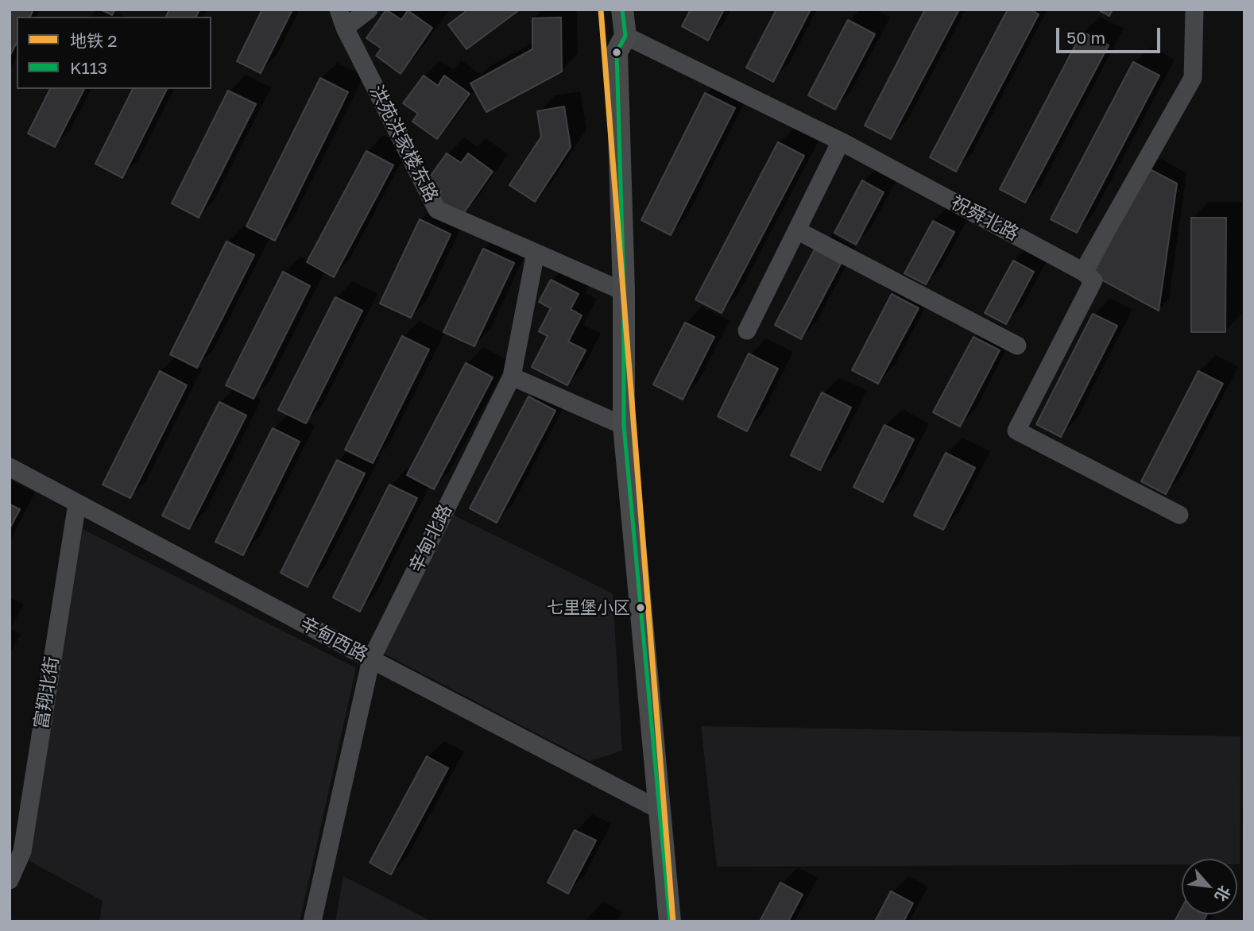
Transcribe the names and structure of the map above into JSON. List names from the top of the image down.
{
  "streets": {
    "street": [
      "洪苑洪家楼东路",
      "祝舜北路",
      "辛甸北路",
      "辛甸西路",
      "富翔北街"
    ]
  },
  "crossings": [
    ["洪苑洪家楼东路", "辛甸北路"],
    ["辛甸北路", "辛甸西路"],
    ["辛甸西路", "富翔北街"]
  ],
  "places": ["七里堡小区"],
  "lines": ["metro line 2", "transit line K113"],
  "legend": ["地铁 2", "K113"],
  "scale_bar": "50 m",
  "north": "bottom right"
}
